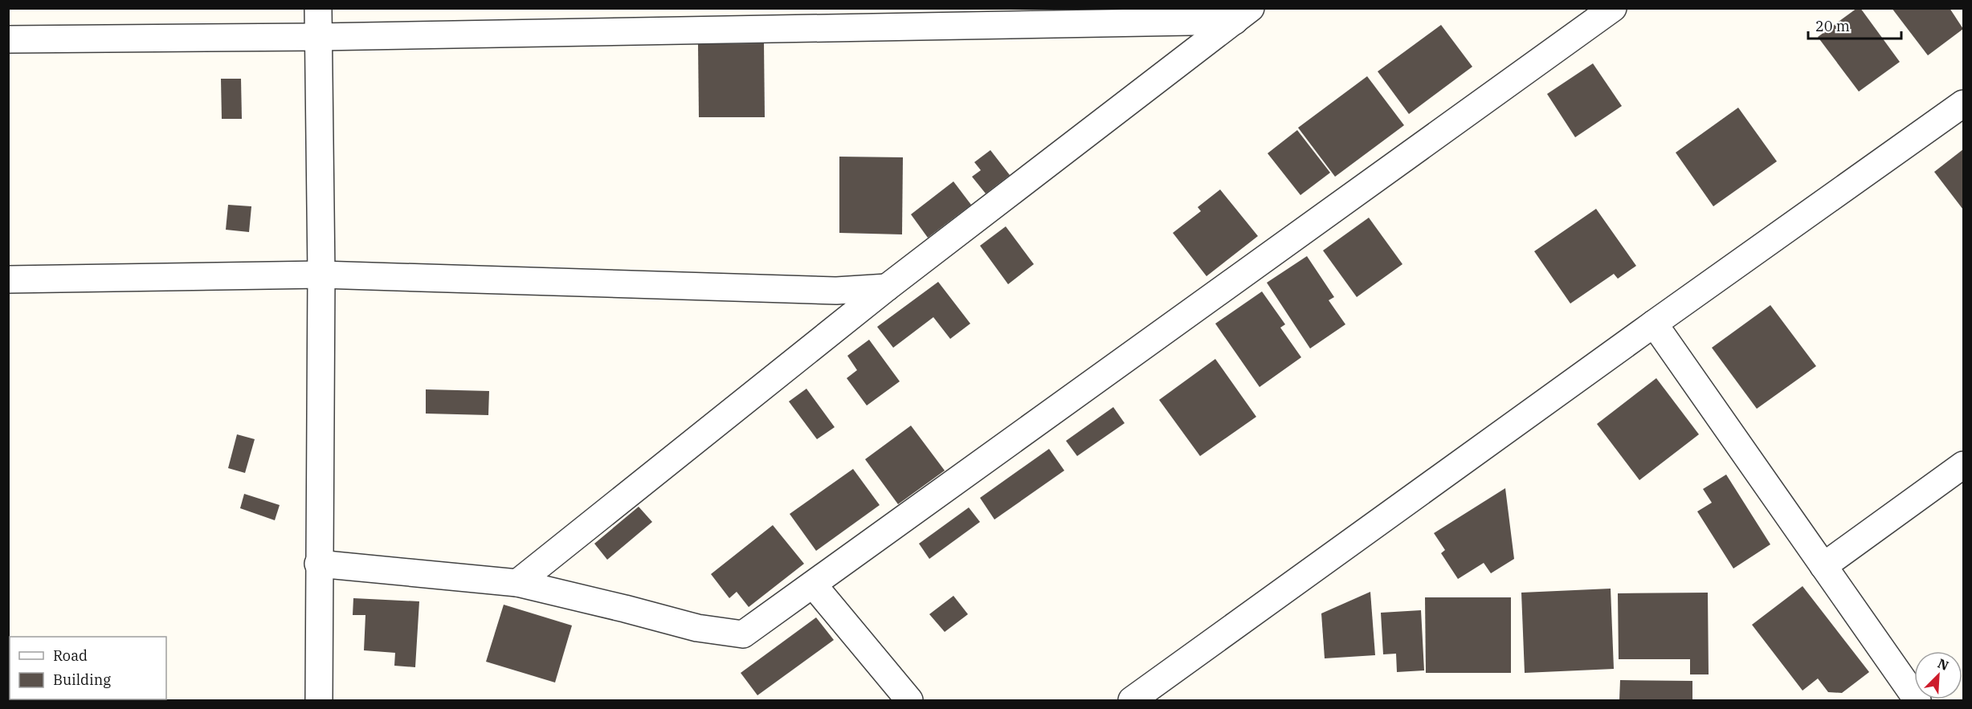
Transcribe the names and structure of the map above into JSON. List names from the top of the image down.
{
  "legend": ["Road", "Building"],
  "scale_bar": "20 m",
  "north": "top right"
}
